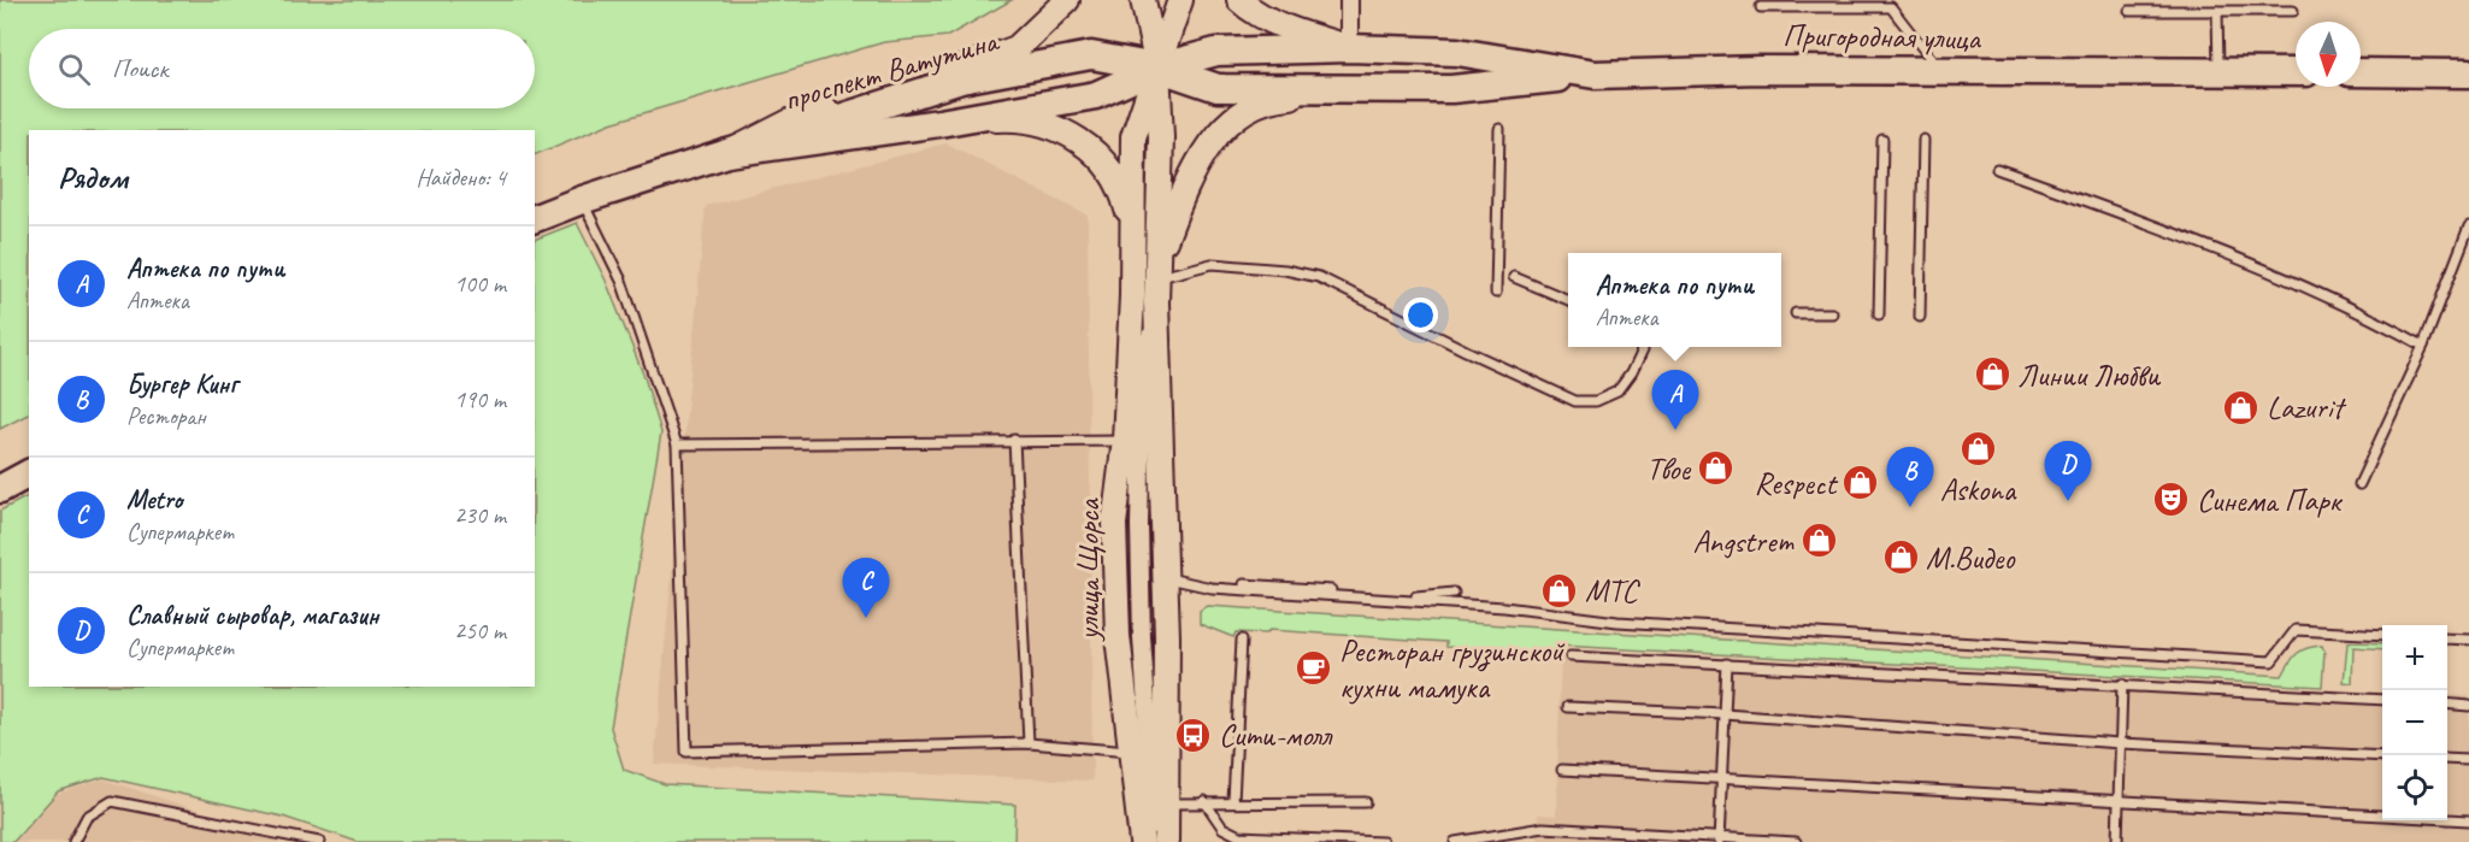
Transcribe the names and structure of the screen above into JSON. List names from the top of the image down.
{
  "streets": {
    "main road": ["Пригородная улица", "проспект Ватутина", "улица Щорса"]
  },
  "crossings": [
    ["Пригородная улица", "проспект Ватутина"],
    ["проспект Ватутина", "улица Щорса"]
  ],
  "places": {
    "shop": [
      "Линии Любви",
      "Lazurit",
      "Askona",
      "Твое",
      "Respect",
      "Angstrem",
      "М.Видео",
      "МТС"
    ],
    "theatre": ["Синема Парк"],
    "cafe": ["Ресторан грузинской кухни мамука"],
    "bus stop": ["Сити-молл"]
  },
  "north": "bottom",
  "page": {
    "search": "Поиск",
    "heading": ["Рядом", "Найдено: 4"],
    "list": [
      {
        "mark": "A",
        "name": "Аптека по пути",
        "note": "Аптека",
        "value": "100 m"
      },
      {
        "mark": "B",
        "name": "Бургер Кинг",
        "note": "Ресторан",
        "value": "190 m"
      },
      {
        "mark": "C",
        "name": "Metro",
        "note": "Супермаркет",
        "value": "230 m"
      },
      {
        "mark": "D",
        "name": "Славный сыровар, магазин",
        "note": "Супермаркет",
        "value": "250 m"
      }
    ],
    "popup": ["Аптека по пути", "Аптека"],
    "pins": [
      "A",
      "D",
      "B",
      "C"
    ],
    "map_buttons": ["+", "−"]
  }
}
